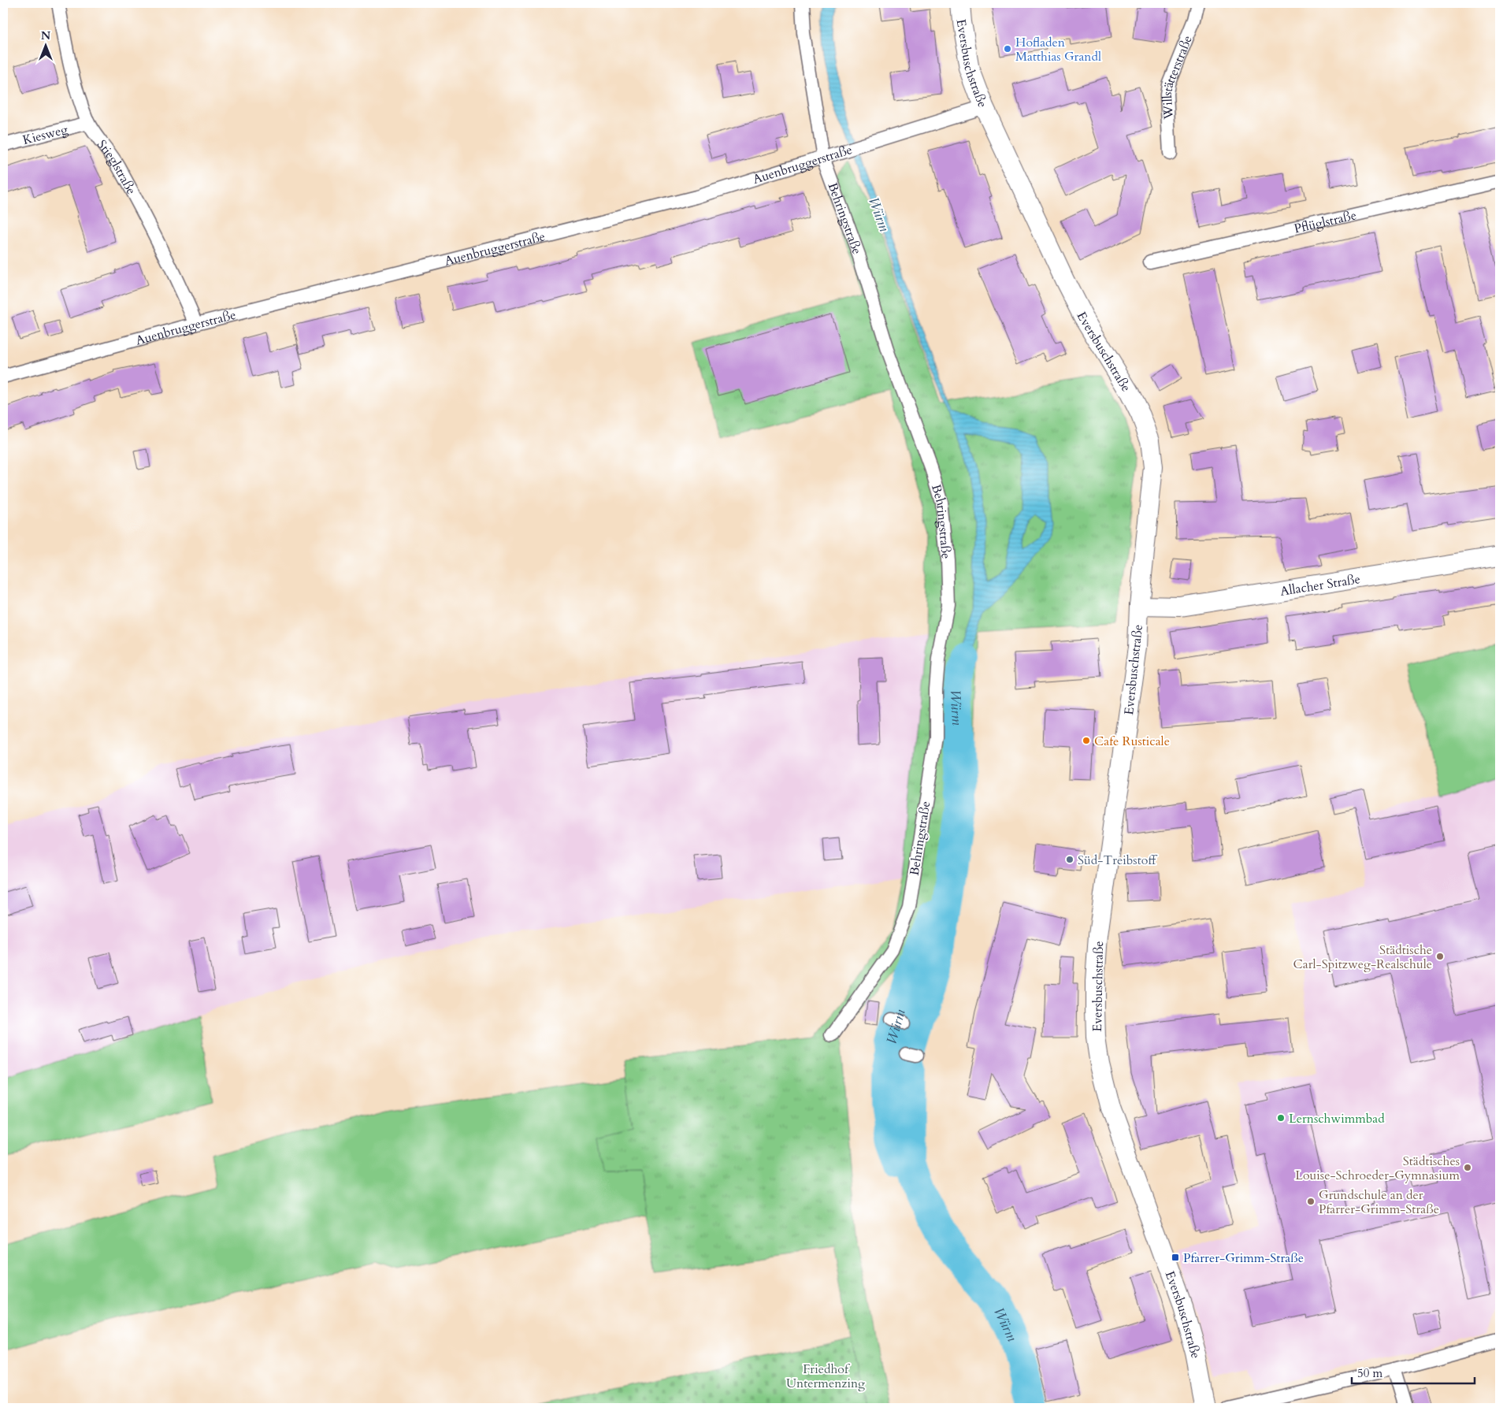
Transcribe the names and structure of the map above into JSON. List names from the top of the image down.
{
  "streets": {
    "main road": ["Eversbuschstraße", "Allacher Straße"],
    "street": [
      "Willstätterstraße",
      "Kiesweg",
      "Auenbruggerstraße",
      "Stieglstraße",
      "Behringstraße",
      "Pflüglstraße"
    ]
  },
  "crossings": [
    ["Eversbuschstraße", "Auenbruggerstraße"],
    ["Eversbuschstraße", "Allacher Straße"],
    ["Kiesweg", "Stieglstraße"],
    ["Auenbruggerstraße", "Stieglstraße"],
    ["Auenbruggerstraße", "Behringstraße"]
  ],
  "water": ["Würm"],
  "parks": ["Friedhof Untermenzing"],
  "places": {
    "other": [
      "Hofladen Matthias Grandl",
      "Cafe Rusticale",
      "Süd-Treibstoff",
      "Städtische Carl-Spitzweg-Realschule",
      "Lernschwimmbad",
      "Städtisches Louise-Schroeder-Gymnasium",
      "Grundschule an der Pfarrer-Grimm-Straße"
    ],
    "transit": ["Pfarrer-Grimm-Straße"]
  },
  "scale_bar": "50 m",
  "north": "top"
}
